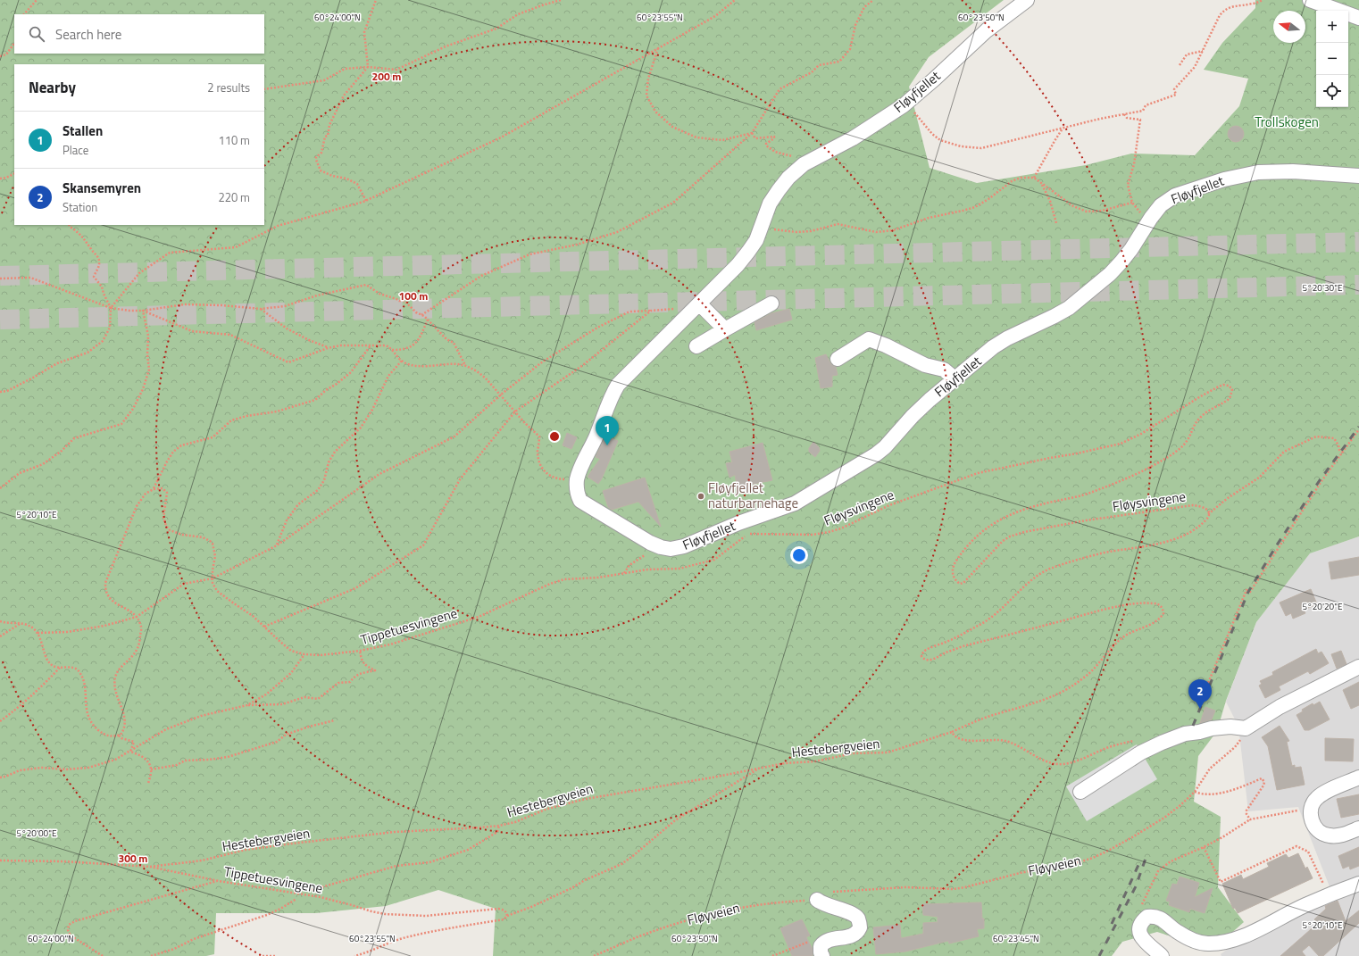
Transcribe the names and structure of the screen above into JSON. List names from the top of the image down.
{
  "streets": {
    "street": ["Fløyfjellet"],
    "path": [
      "Fløysvingene",
      "Tippetuesvingene",
      "Hestebergveien",
      "Fløyveien"
    ]
  },
  "crossings": [
    ["Fløysvingene", "Tippetuesvingene"],
    ["Tippetuesvingene", "Hestebergveien"]
  ],
  "parks": ["Trollskogen"],
  "places": ["Fløyfjellet naturbarnehage"],
  "north": "left",
  "page": {
    "map_buttons": ["+", "−"],
    "search": "Search here",
    "heading": ["Nearby", "2 results"],
    "list": [
      {
        "mark": "1",
        "name": "Stallen",
        "note": "Place",
        "value": "110 m"
      },
      {
        "mark": "2",
        "name": "Skansemyren",
        "note": "Station",
        "value": "220 m"
      }
    ],
    "pins": ["1", "2"]
  },
  "coordinates": [
    "60°24'00\"N",
    "60°23'55\"N",
    "60°23'50\"N",
    "5°20'30\"E",
    "5°20'10\"E",
    "5°20'20\"E",
    "5°20'00\"E",
    "60°23'45\"N"
  ],
  "rings": ["200 m", "100 m", "300 m"]
}
